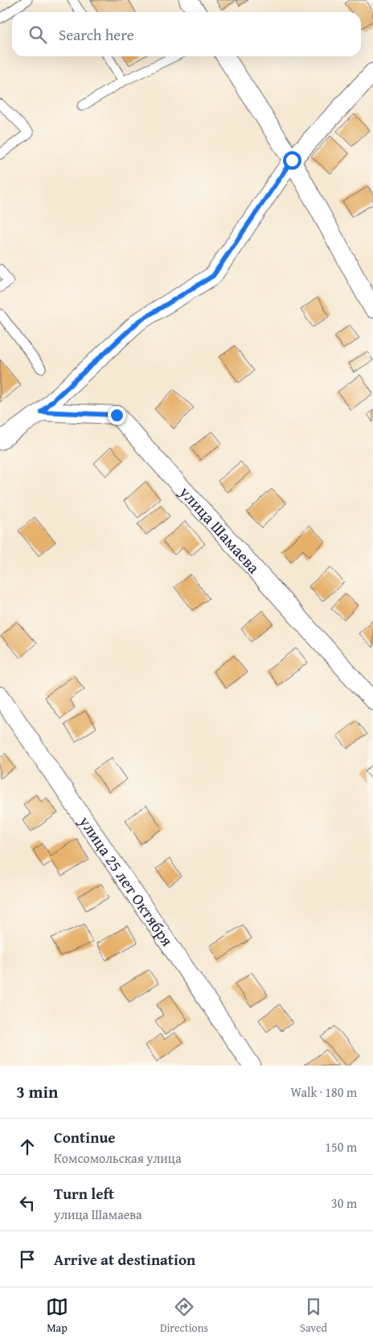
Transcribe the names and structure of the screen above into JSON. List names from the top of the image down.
{
  "streets": {
    "street": ["улица Шамаева", "улица 25 лет Октября"]
  },
  "page": {
    "search": "Search here",
    "heading": ["3 min", "Walk · 180 m"],
    "list": [
      ["Continue", "Комсомольская улица", "150 m"],
      ["Turn left", "улица Шамаева", "30 m"],
      "Arrive at destination"
    ],
    "nav": ["Map", "Directions", "Saved"]
  }
}
